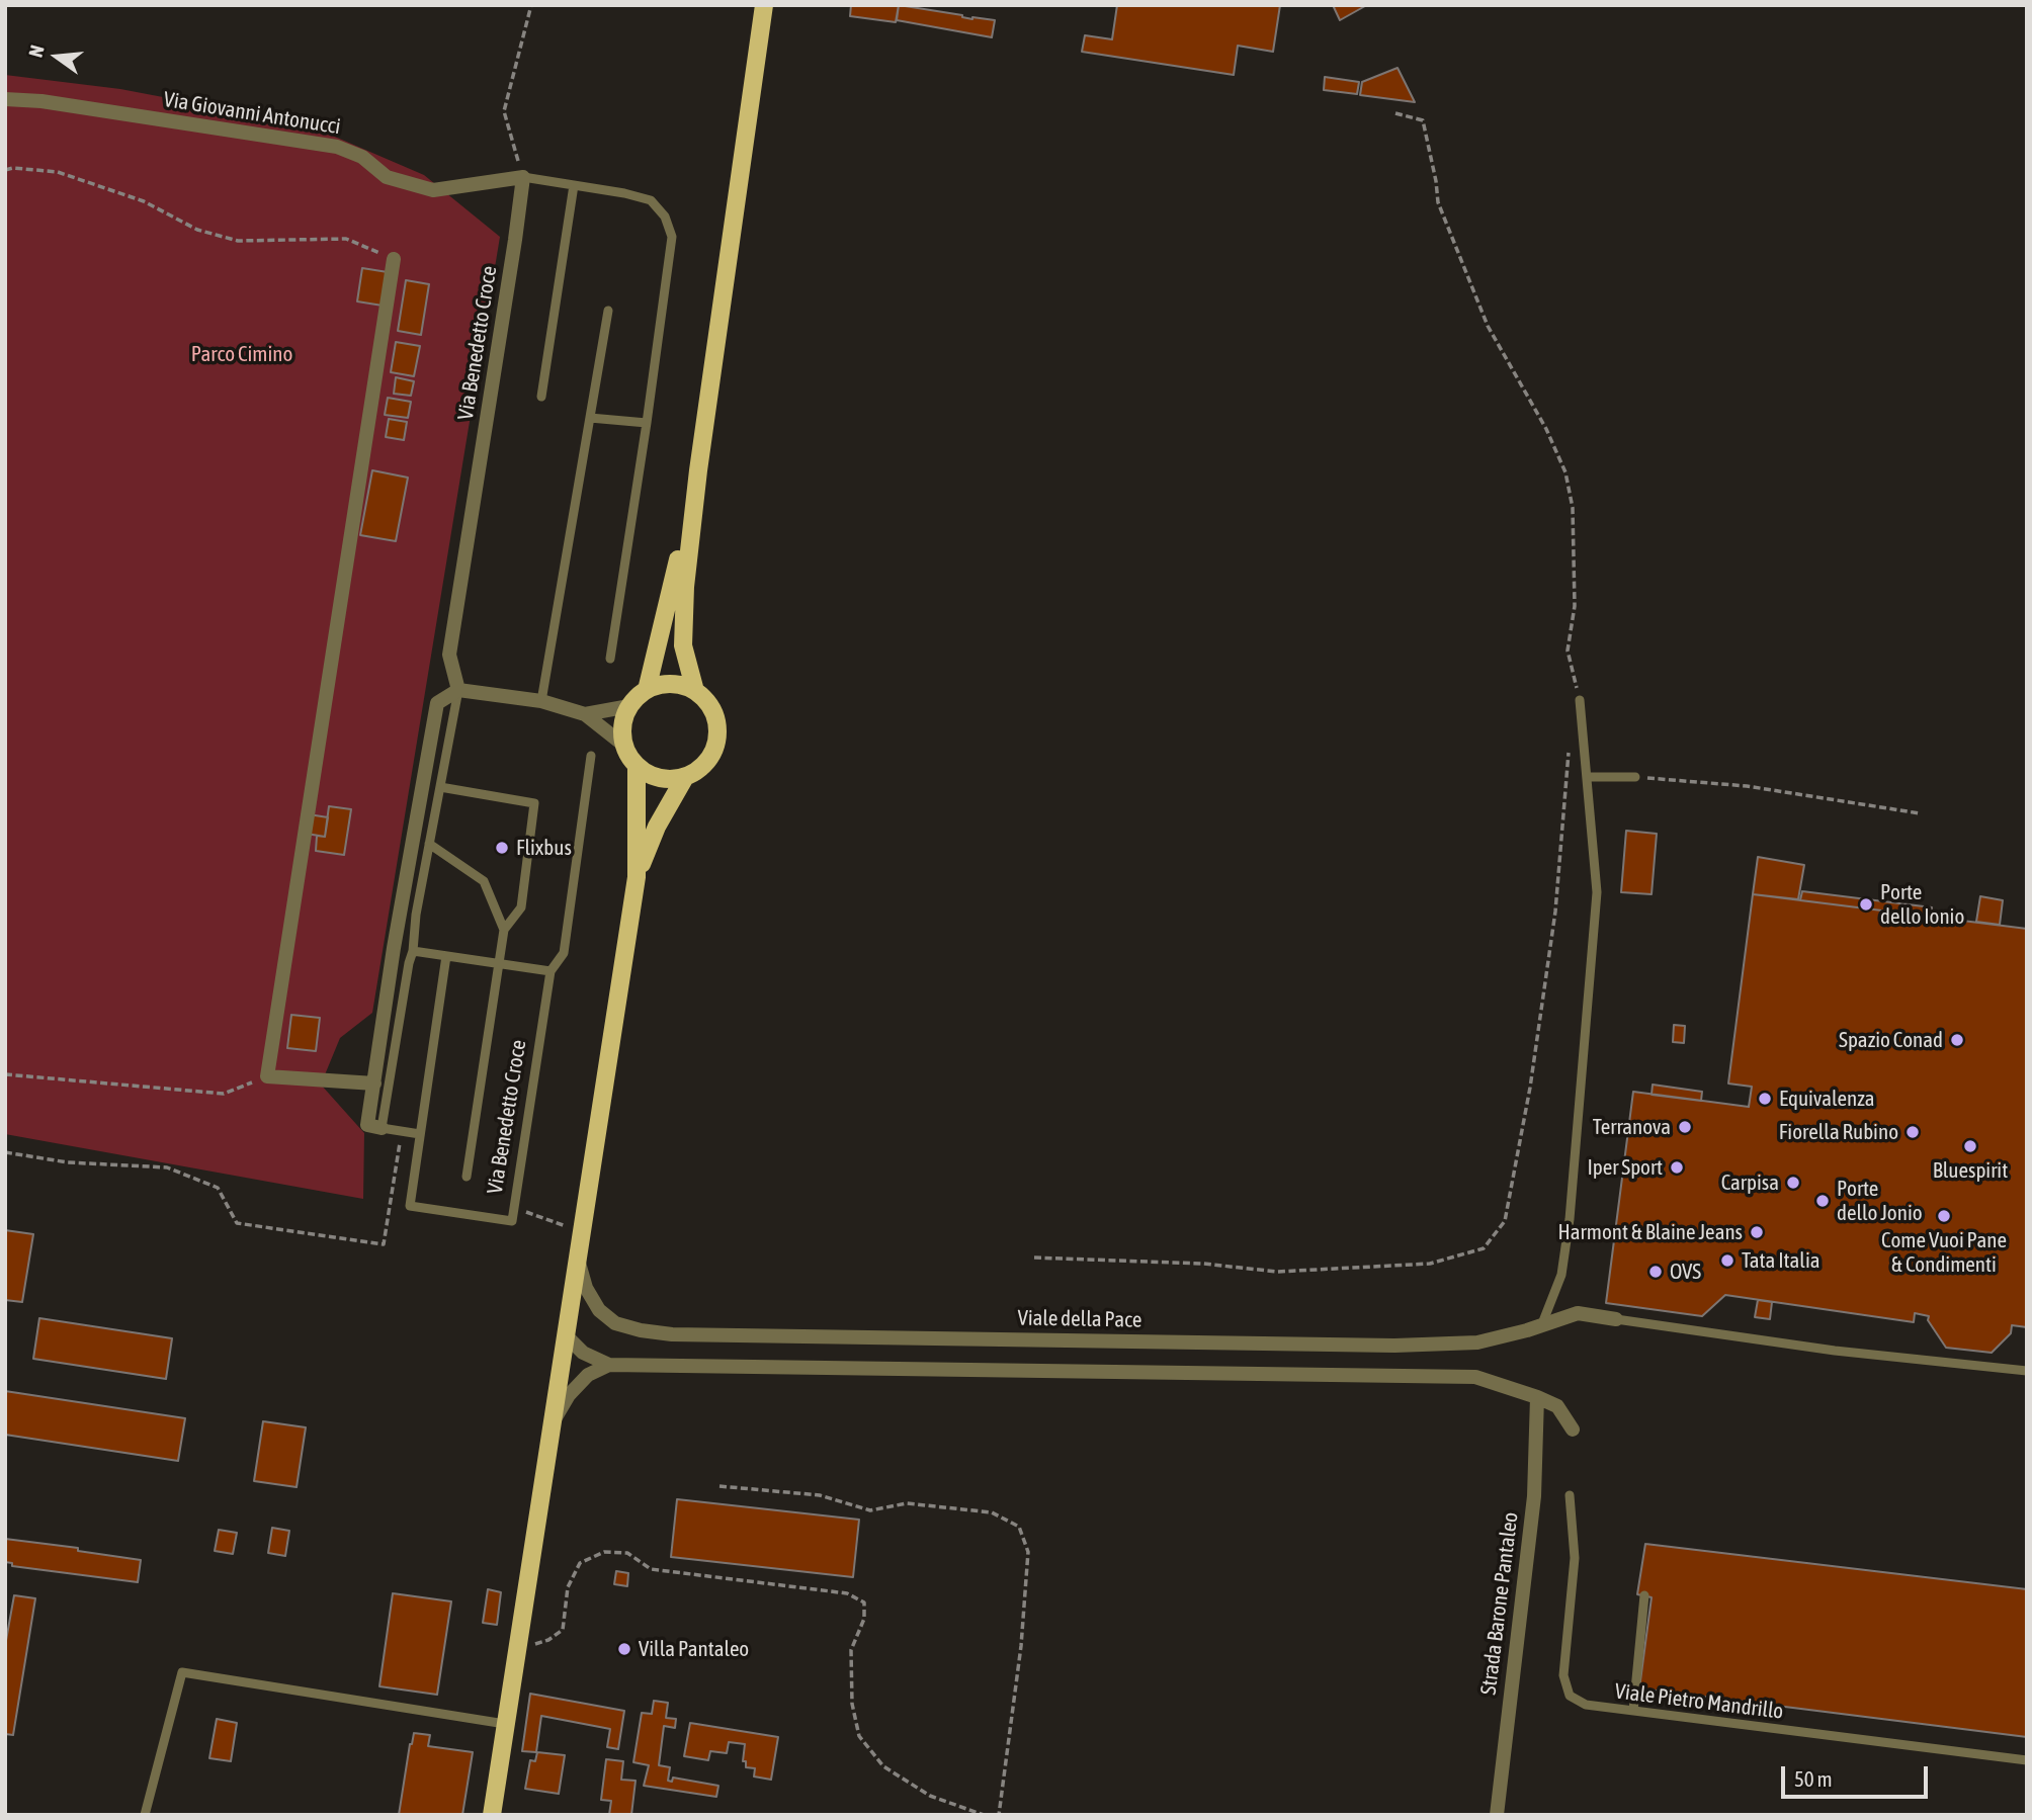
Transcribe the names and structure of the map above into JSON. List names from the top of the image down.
{
  "streets": {
    "street": [
      "Via Giovanni Antonucci",
      "Via Benedetto Croce",
      "Viale della Pace",
      "Strada Barone Pantaleo"
    ],
    "lane": ["Viale Pietro Mandrillo"]
  },
  "crossings": [
    ["Via Giovanni Antonucci", "Via Benedetto Croce"]
  ],
  "parks": ["Parco Cimino"],
  "places": [
    "Flixbus",
    "Porte dello Ionio",
    "Spazio Conad",
    "Equivalenza",
    "Terranova",
    "Fiorella Rubino",
    "Bluespirit",
    "Iper Sport",
    "Carpisa",
    "Porte dello Jonio",
    "Come Vuoi Pane & Condimenti",
    "Harmont & Blaine Jeans",
    "Tata Italia",
    "OVS",
    "Villa Pantaleo"
  ],
  "scale_bar": "50 m",
  "north": "left"
}
